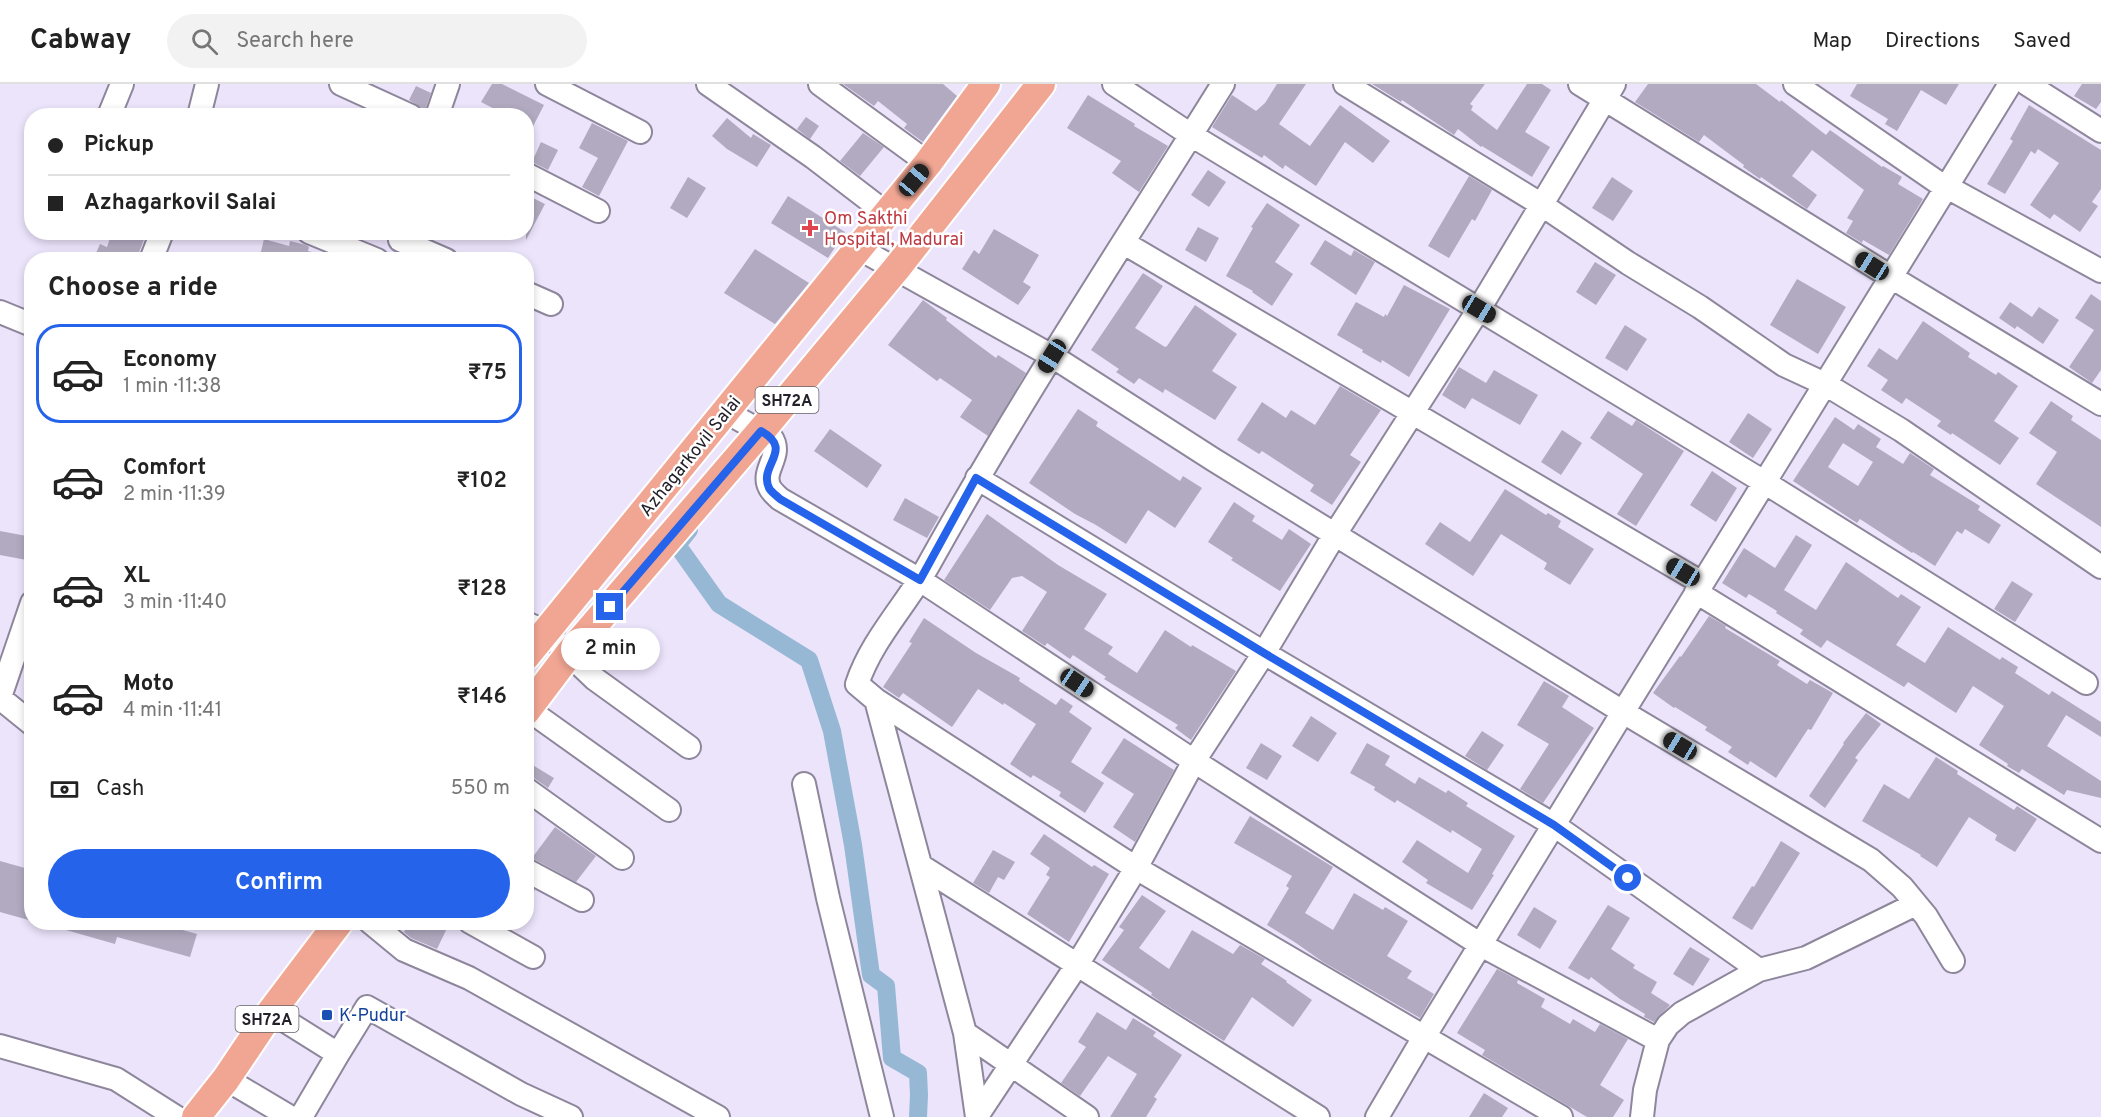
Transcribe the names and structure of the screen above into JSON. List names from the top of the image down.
{
  "streets": {
    "main road": ["SH72A", "Azhagarkovil Salai"]
  },
  "places": {
    "health": ["Om Sakthi Hospital, Madurai"],
    "transit": ["K-Pudur"]
  },
  "page": {
    "header": "Cabway",
    "search": "Search here",
    "nav": ["Map", "Directions", "Saved"],
    "banner": ["Pickup", "Azhagarkovil Salai"],
    "heading": "Choose a ride",
    "list": [
      {
        "name": "Economy",
        "note": "1 min · 11:38",
        "value": "₹75"
      },
      {
        "name": "Comfort",
        "note": "2 min · 11:39",
        "value": "₹102"
      },
      {
        "name": "XL",
        "note": "3 min · 11:40",
        "value": "₹128"
      },
      {
        "name": "Moto",
        "note": "4 min · 11:41",
        "value": "₹146"
      }
    ],
    "bubble": "2 min",
    "pay": ["Cash", "550 m"],
    "buttons": "Confirm"
  }
}
